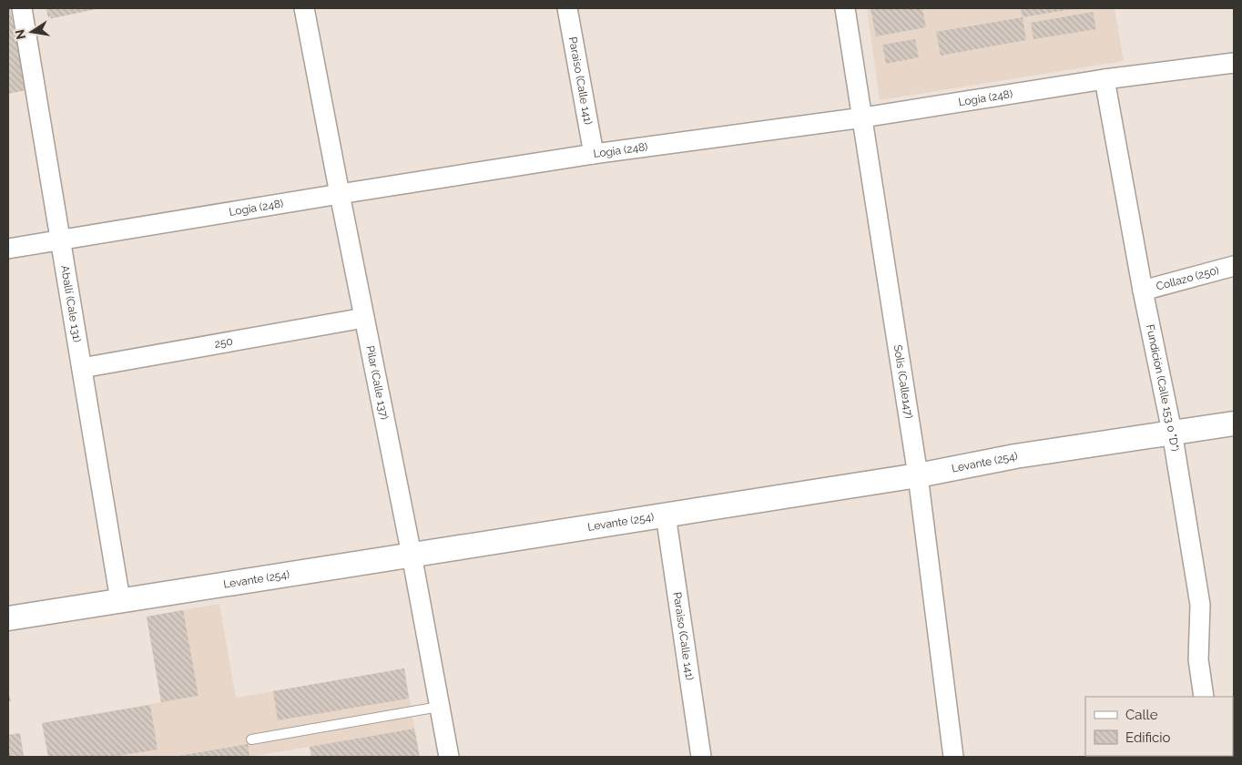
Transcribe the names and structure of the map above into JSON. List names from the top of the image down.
{
  "streets": {
    "street": [
      "Paraiso (Calle 141)",
      "Logia (248)",
      "Collazo (250)",
      "Aballí (Cale 131)",
      "250",
      "Solis (Calle147)",
      "Pilar (Calle 137)",
      "Fundición (Calle 153 o \"D\")",
      "Levante (254)"
    ]
  },
  "crossings": [
    ["Paraiso (Calle 141)", "Logia (248)"],
    ["Paraiso (Calle 141)", "Levante (254)"],
    ["Logia (248)", "Aballí (Cale 131)"],
    ["Logia (248)", "Solis (Calle147)"],
    ["Logia (248)", "Pilar (Calle 137)"],
    ["Logia (248)", "Fundición (Calle 153 o \"D\")"],
    ["Collazo (250)", "Fundición (Calle 153 o \"D\")"],
    ["Aballí (Cale 131)", "250"],
    ["Aballí (Cale 131)", "Levante (254)"],
    ["250", "Pilar (Calle 137)"],
    ["Solis (Calle147)", "Levante (254)"],
    ["Pilar (Calle 137)", "Levante (254)"],
    ["Fundición (Calle 153 o \"D\")", "Levante (254)"]
  ],
  "legend": ["Calle", "Edificio"],
  "north": "left"
}
